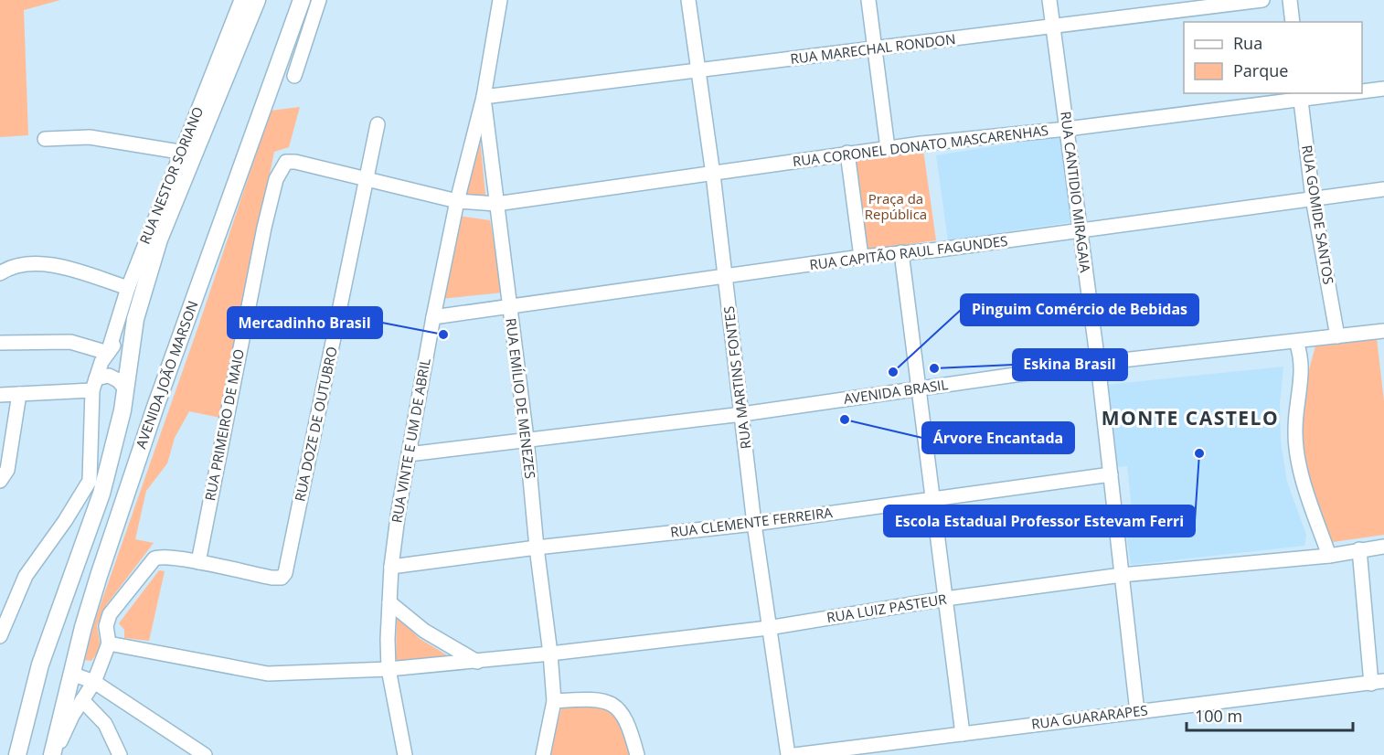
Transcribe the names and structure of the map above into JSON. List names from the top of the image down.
{
  "streets": {
    "main road": ["AVENIDA JOÃO MARSON"],
    "street": [
      "RUA MARECHAL RONDON",
      "RUA CORONEL DONATO MASCARENHAS",
      "RUA NESTOR SORIANO",
      "RUA CANTIDIO MIRAGAIA",
      "RUA GOMIDE SANTOS",
      "RUA CAPITÃO RAUL FAGUNDES",
      "RUA MARTINS FONTES",
      "AVENIDA BRASIL",
      "RUA EMÍLIO DE MENEZES",
      "RUA DOZE DE OUTUBRO",
      "RUA PRIMEIRO DE MAIO",
      "RUA VINTE E UM DE ABRIL",
      "RUA CLEMENTE FERREIRA",
      "RUA LUIZ PASTEUR",
      "RUA GUARARAPES"
    ]
  },
  "crossings": [
    ["RUA MARECHAL RONDON", "RUA CANTIDIO MIRAGAIA"],
    ["RUA MARECHAL RONDON", "RUA MARTINS FONTES"],
    ["RUA MARECHAL RONDON", "RUA EMÍLIO DE MENEZES"],
    ["RUA MARECHAL RONDON", "RUA VINTE E UM DE ABRIL"],
    ["RUA CORONEL DONATO MASCARENHAS", "RUA CANTIDIO MIRAGAIA"],
    ["RUA CORONEL DONATO MASCARENHAS", "RUA GOMIDE SANTOS"],
    ["RUA CORONEL DONATO MASCARENHAS", "RUA MARTINS FONTES"],
    ["RUA CORONEL DONATO MASCARENHAS", "RUA EMÍLIO DE MENEZES"],
    ["RUA CORONEL DONATO MASCARENHAS", "RUA DOZE DE OUTUBRO"],
    ["RUA CORONEL DONATO MASCARENHAS", "RUA PRIMEIRO DE MAIO"],
    ["RUA CORONEL DONATO MASCARENHAS", "RUA VINTE E UM DE ABRIL"],
    ["RUA CANTIDIO MIRAGAIA", "RUA CAPITÃO RAUL FAGUNDES"],
    ["RUA CANTIDIO MIRAGAIA", "AVENIDA BRASIL"],
    ["RUA CANTIDIO MIRAGAIA", "RUA CLEMENTE FERREIRA"],
    ["RUA CANTIDIO MIRAGAIA", "RUA LUIZ PASTEUR"],
    ["RUA CANTIDIO MIRAGAIA", "RUA GUARARAPES"],
    ["RUA GOMIDE SANTOS", "RUA CAPITÃO RAUL FAGUNDES"],
    ["RUA GOMIDE SANTOS", "AVENIDA BRASIL"],
    ["RUA CAPITÃO RAUL FAGUNDES", "RUA MARTINS FONTES"],
    ["RUA CAPITÃO RAUL FAGUNDES", "RUA EMÍLIO DE MENEZES"],
    ["RUA CAPITÃO RAUL FAGUNDES", "RUA VINTE E UM DE ABRIL"],
    ["RUA MARTINS FONTES", "AVENIDA BRASIL"],
    ["RUA MARTINS FONTES", "RUA CLEMENTE FERREIRA"],
    ["RUA MARTINS FONTES", "RUA LUIZ PASTEUR"],
    ["AVENIDA BRASIL", "RUA EMÍLIO DE MENEZES"],
    ["AVENIDA BRASIL", "RUA VINTE E UM DE ABRIL"],
    ["RUA EMÍLIO DE MENEZES", "RUA VINTE E UM DE ABRIL"],
    ["RUA EMÍLIO DE MENEZES", "RUA CLEMENTE FERREIRA"],
    ["RUA EMÍLIO DE MENEZES", "RUA LUIZ PASTEUR"],
    ["RUA DOZE DE OUTUBRO", "RUA PRIMEIRO DE MAIO"],
    ["RUA VINTE E UM DE ABRIL", "RUA CLEMENTE FERREIRA"],
    ["RUA VINTE E UM DE ABRIL", "RUA LUIZ PASTEUR"]
  ],
  "districts": ["MONTE CASTELO"],
  "parks": ["Praça da República"],
  "places": [
    "Mercadinho Brasil",
    "Eskina Brasil",
    "Pinguim Comércio de Bebidas",
    "Árvore Encantada",
    "Escola Estadual Professor Estevam Ferri"
  ],
  "legend": ["Rua", "Parque"],
  "scale_bar": "100 m"
}
